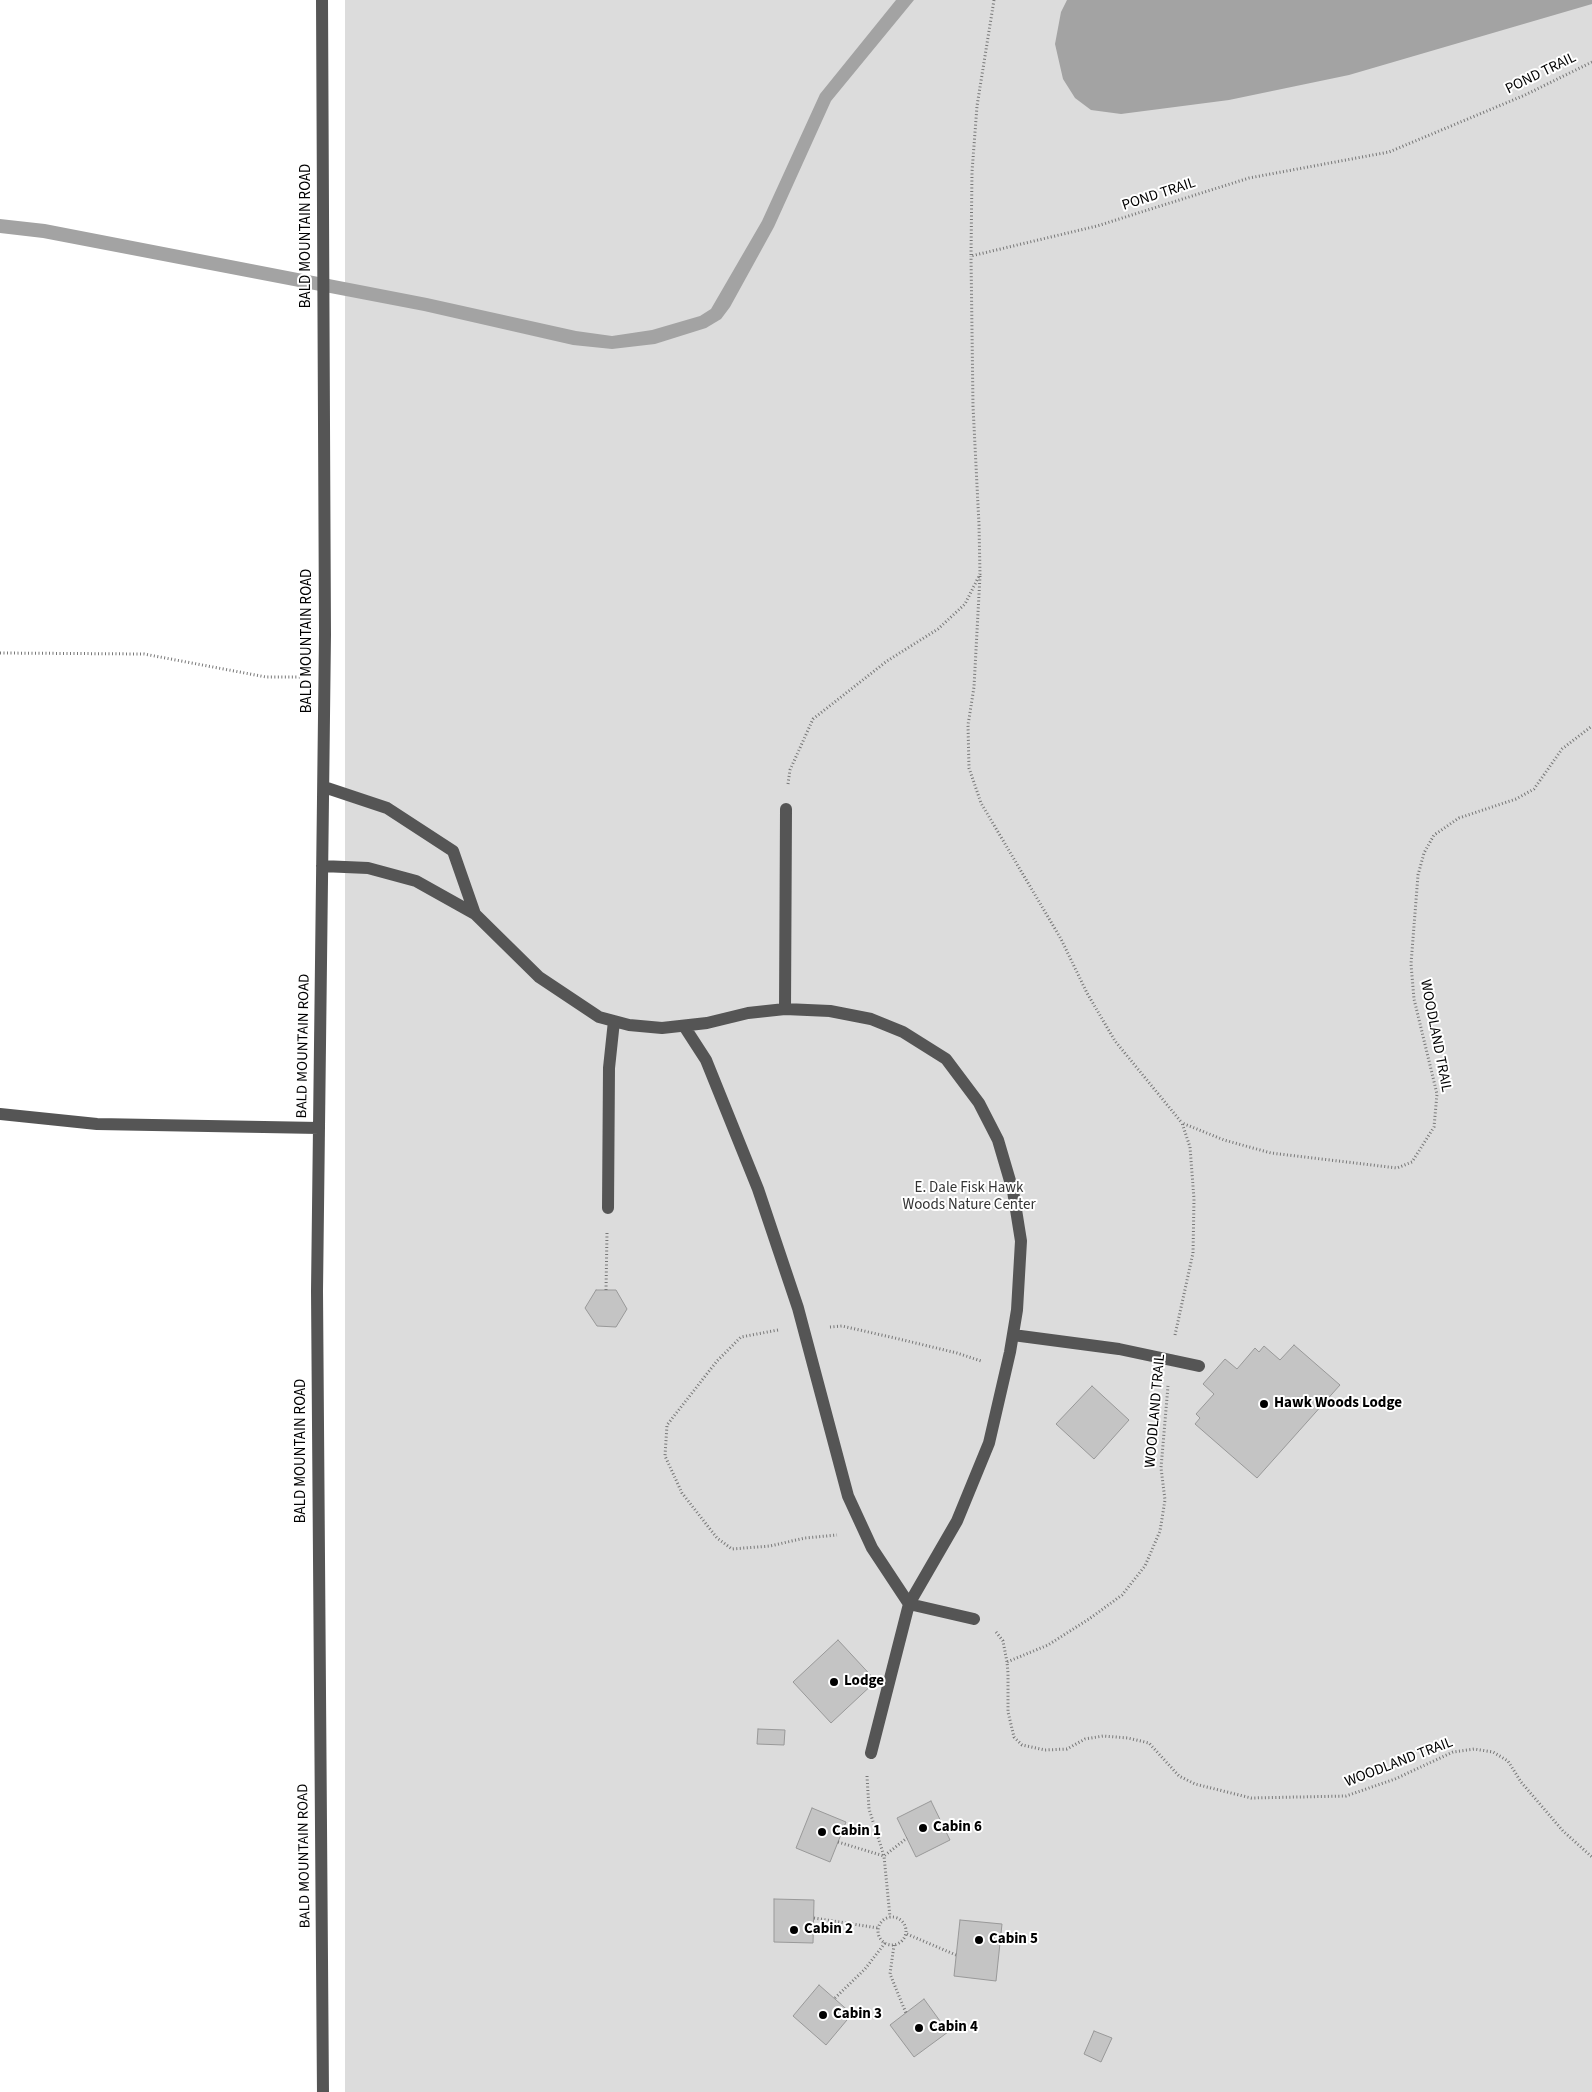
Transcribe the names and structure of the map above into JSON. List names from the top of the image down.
{
  "streets": {
    "street": ["BALD MOUNTAIN ROAD"],
    "path": ["POND TRAIL", "WOODLAND TRAIL"]
  },
  "parks": ["E. Dale Fisk Hawk Woods Nature Center"],
  "places": [
    "Hawk Woods Lodge",
    "Lodge",
    "Cabin 6",
    "Cabin 1",
    "Cabin 2",
    "Cabin 5",
    "Cabin 3",
    "Cabin 4"
  ]
}
